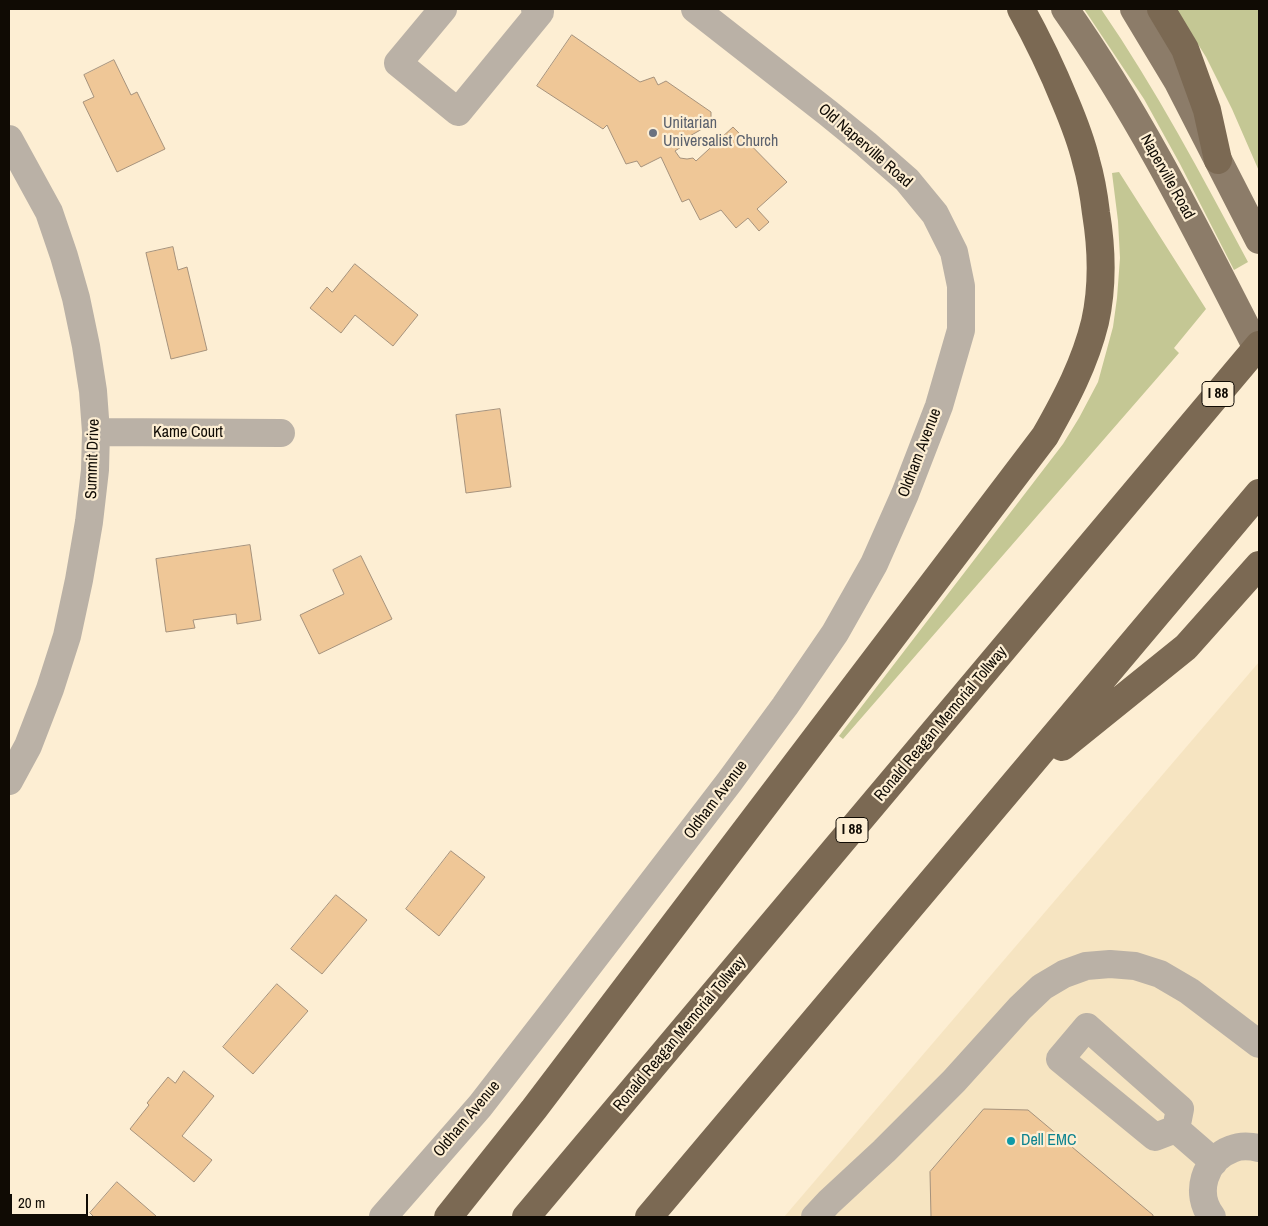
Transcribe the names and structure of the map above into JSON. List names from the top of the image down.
{
  "streets": {
    "highway": ["I 88", "Ronald Reagan Memorial Tollway"],
    "main road": ["Naperville Road"],
    "street": [
      "Old Naperville Road",
      "Kame Court",
      "Oldham Avenue",
      "Summit Drive"
    ]
  },
  "crossings": [
    ["Old Naperville Road", "Oldham Avenue"],
    ["Kame Court", "Summit Drive"]
  ],
  "places": ["Unitarian Universalist Church", "Dell EMC"],
  "scale_bar": "20 m"
}
